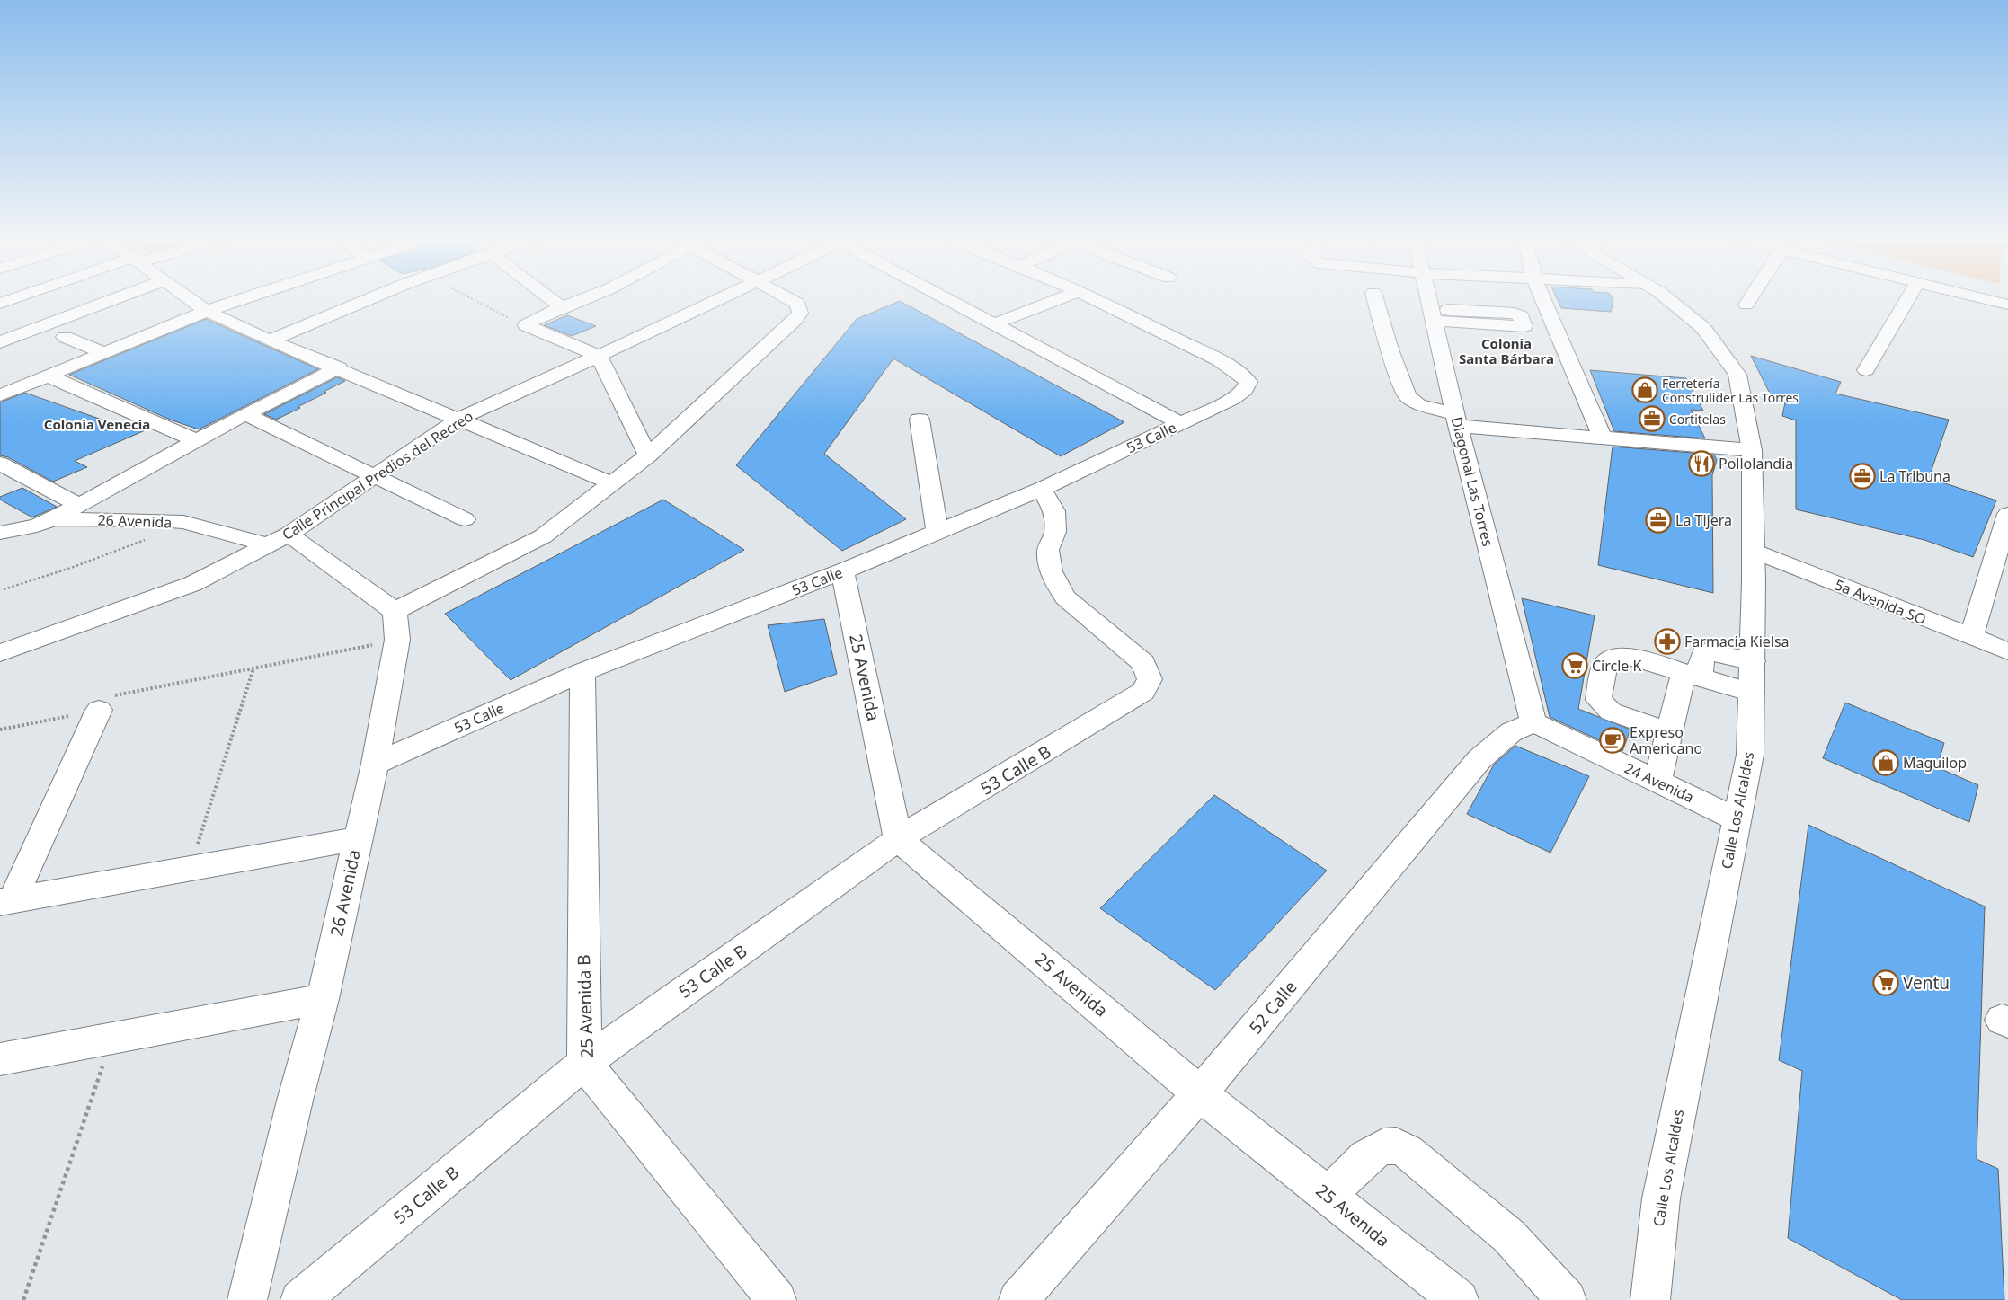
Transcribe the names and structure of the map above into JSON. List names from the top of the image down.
{
  "streets": {
    "street": [
      "53 Calle",
      "Calle Principal Predios del Recreo",
      "Diagonal Las Torres",
      "26 Avenida",
      "5a Avenida SO",
      "25 Avenida",
      "53 Calle B",
      "24 Avenida",
      "Calle Los Alcaldes",
      "25 Avenida B",
      "52 Calle"
    ]
  },
  "crossings": [
    ["53 Calle", "26 Avenida"],
    ["53 Calle", "25 Avenida"],
    ["53 Calle", "53 Calle B"],
    ["53 Calle", "25 Avenida B"],
    ["Calle Principal Predios del Recreo", "26 Avenida"],
    ["Diagonal Las Torres", "24 Avenida"],
    ["Diagonal Las Torres", "52 Calle"],
    ["5a Avenida SO", "Calle Los Alcaldes"],
    ["25 Avenida", "53 Calle B"],
    ["25 Avenida", "52 Calle"],
    ["53 Calle B", "25 Avenida B"],
    ["24 Avenida", "Calle Los Alcaldes"],
    ["24 Avenida", "52 Calle"]
  ],
  "districts": ["Colonia Santa Bárbara", "Colonia Venecia"],
  "places": {
    "shop": ["Ferretería Construlider Las Torres", "Maguilop"],
    "office": ["Cortitelas", "La Tribuna", "La Tijera"],
    "restaurant": ["Pollolandia"],
    "pharmacy": ["Farmacia Kielsa"],
    "supermarket": ["Circle K", "Ventu"],
    "cafe": ["Expreso Americano"]
  }
}
